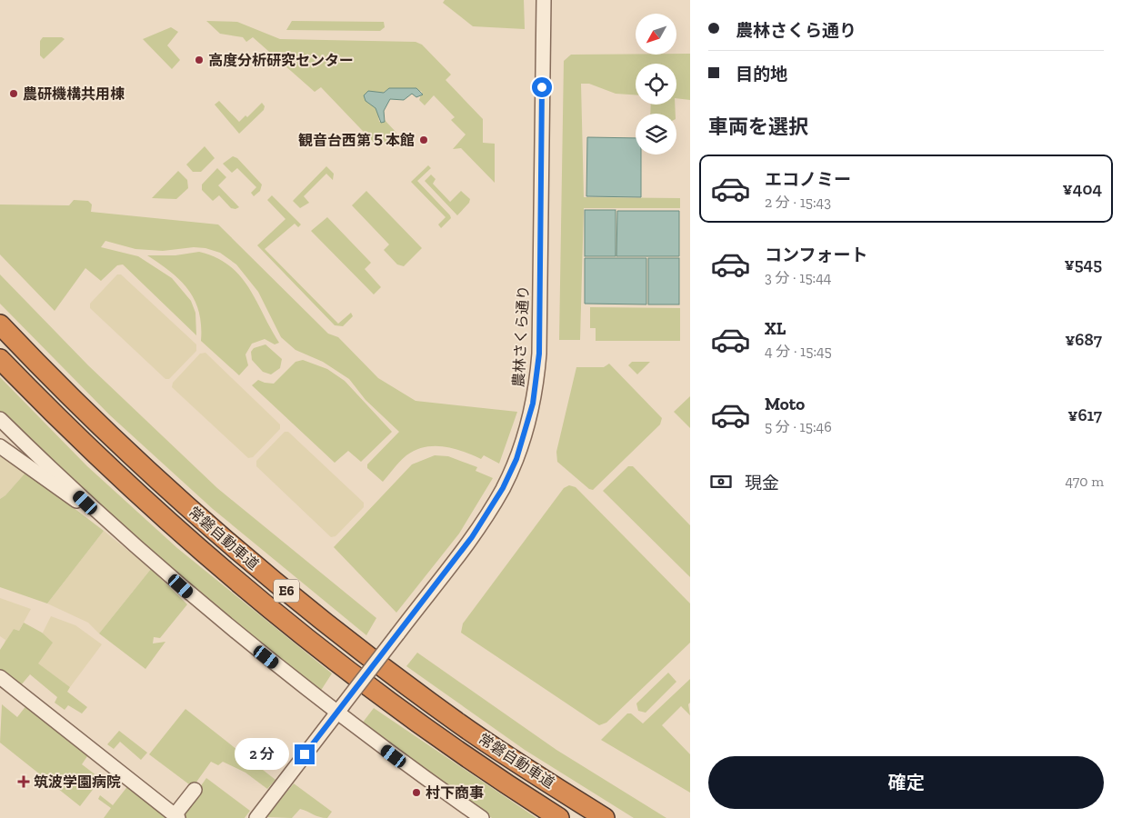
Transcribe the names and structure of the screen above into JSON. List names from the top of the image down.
{
  "streets": {
    "highway": ["常磐自動車道", "E6"],
    "street": ["農林さくら通り"]
  },
  "places": {
    "other": [
      "高度分析研究センター",
      "農研機構共用棟",
      "観音台西第５本館",
      "村下商事"
    ],
    "health": ["筑波学園病院"]
  },
  "north": "bottom left",
  "page": {
    "banner": ["農林さくら通り", "目的地"],
    "heading": "車両を選択",
    "list": [
      {
        "name": "エコノミー",
        "note": "2 分 · 15:43",
        "value": "¥404"
      },
      {
        "name": "コンフォート",
        "note": "3 分 · 15:44",
        "value": "¥545"
      },
      {
        "name": "XL",
        "note": "4 分 · 15:45",
        "value": "¥687"
      },
      {
        "name": "Moto",
        "note": "5 分 · 15:46",
        "value": "¥617"
      }
    ],
    "pay": ["現金", "470 m"],
    "bubble": "2 分",
    "buttons": "確定"
  }
}
